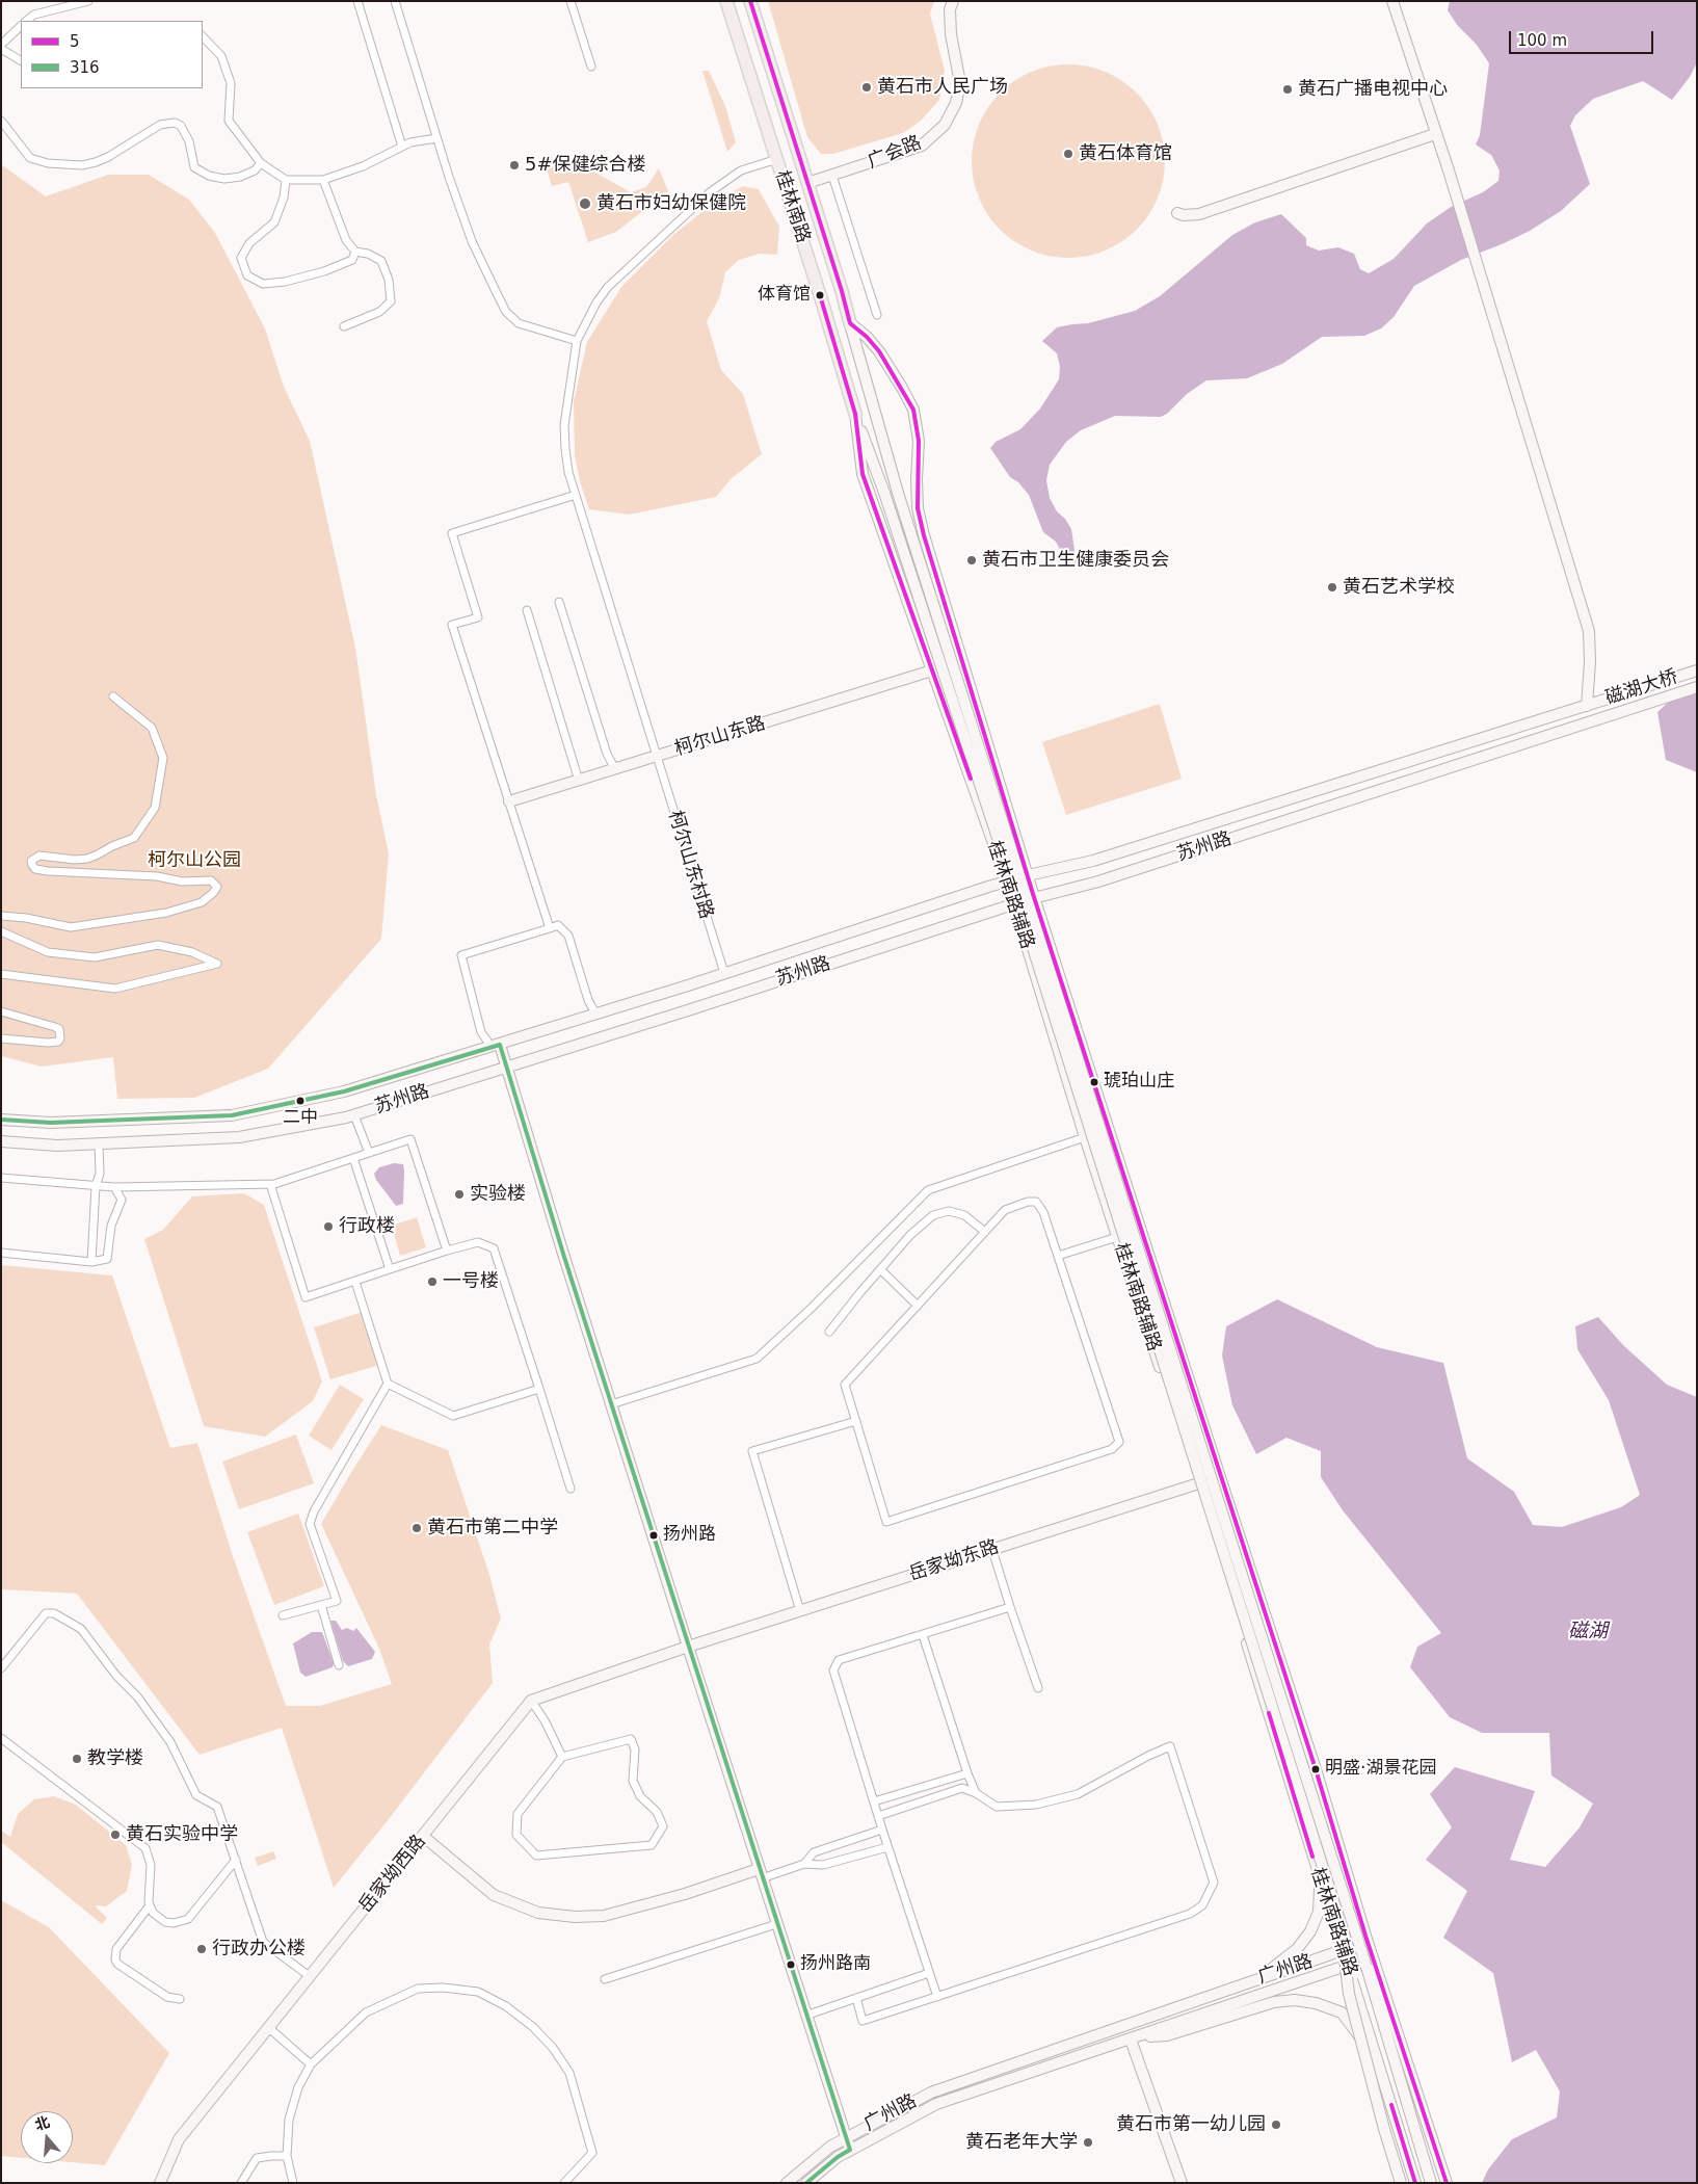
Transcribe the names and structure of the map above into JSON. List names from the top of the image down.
{
  "streets": {
    "main road": [
      "广会路",
      "桂林南路",
      "磁湖大桥",
      "柯尔山东路",
      "苏州路",
      "桂林南路辅路",
      "岳家坳东路",
      "岳家坳西路",
      "广州路"
    ],
    "street": ["柯尔山东村路"]
  },
  "crossings": [
    ["广会路", "桂林南路"],
    ["桂林南路", "柯尔山东村路"],
    ["桂林南路", "桂林南路辅路"],
    ["磁湖大桥", "苏州路"],
    ["柯尔山东路", "柯尔山东村路"],
    ["柯尔山东路", "桂林南路辅路"],
    ["苏州路", "柯尔山东村路"],
    ["苏州路", "桂林南路辅路"],
    ["桂林南路辅路", "岳家坳东路"],
    ["桂林南路辅路", "广州路"]
  ],
  "water": ["磁湖"],
  "parks": ["柯尔山公园"],
  "places": [
    "黄石市人民广场",
    "黄石广播电视中心",
    "黄石体育馆",
    "5#保健综合楼",
    "黄石市妇幼保健院",
    "体育馆",
    "黄石市卫生健康委员会",
    "黄石艺术学校",
    "琥珀山庄",
    "二中",
    "实验楼",
    "行政楼",
    "一号楼",
    "黄石市第二中学",
    "扬州路",
    "教学楼",
    "明盛·湖景花园",
    "黄石实验中学",
    "行政办公楼",
    "扬州路南",
    "黄石市第一幼儿园",
    "黄石老年大学"
  ],
  "lines": ["transit line 5", "transit line 316"],
  "legend": ["5", "316"],
  "scale_bar": "100 m",
  "north": "top"
}
